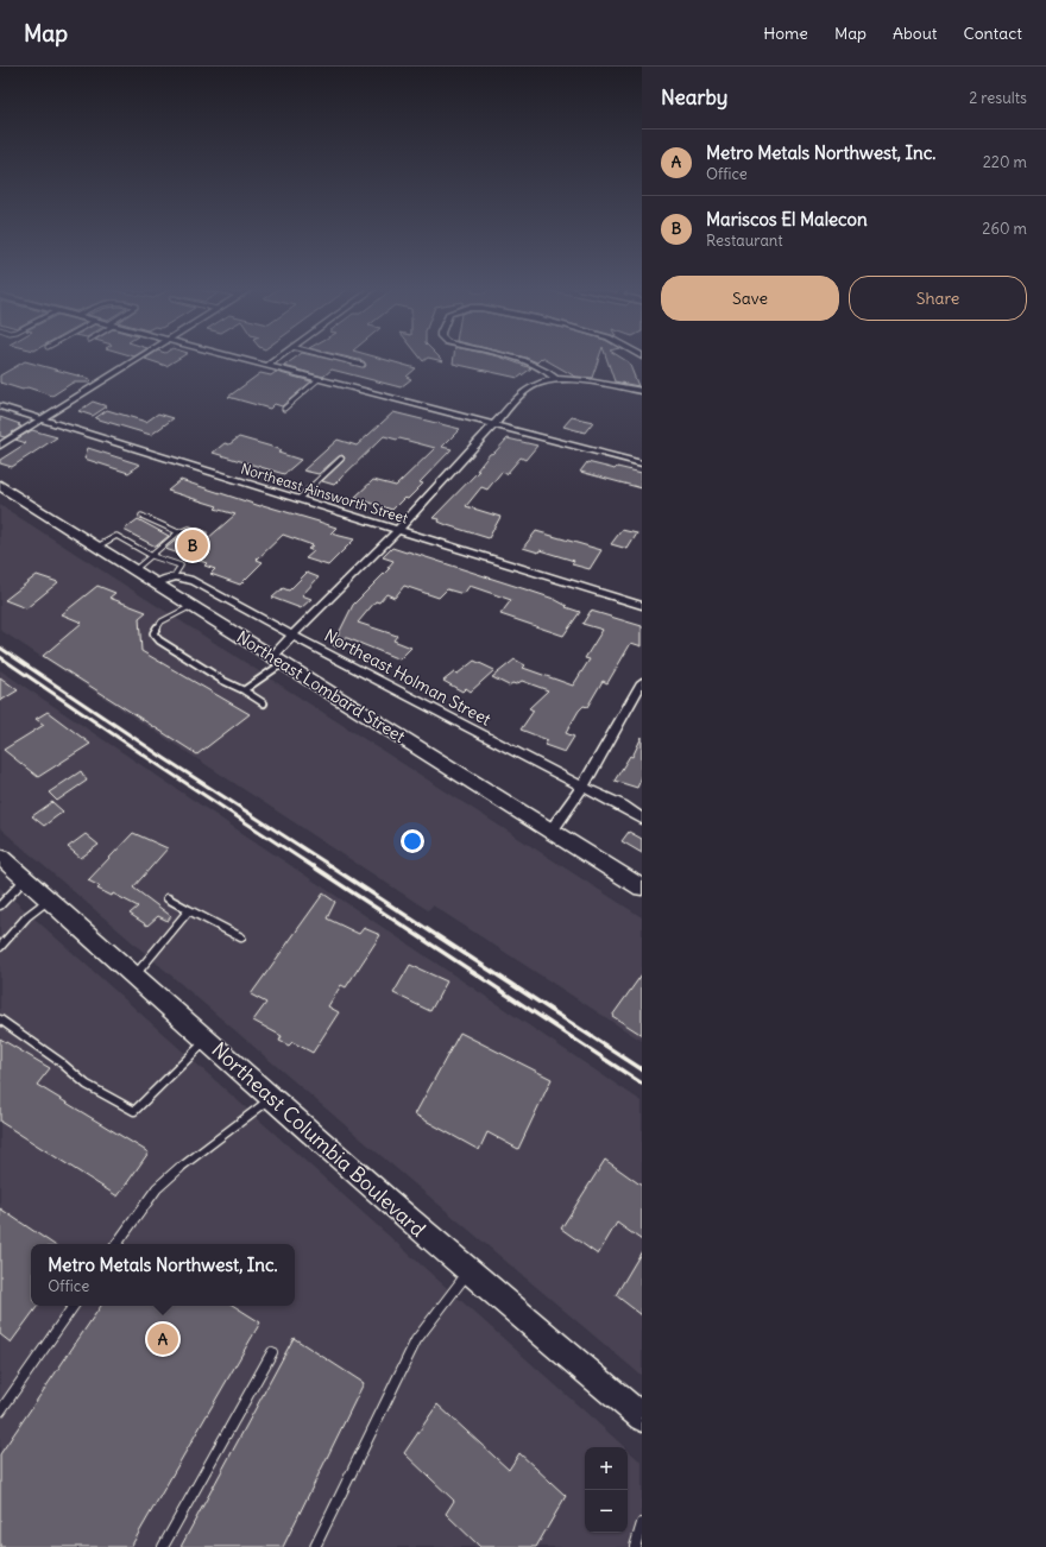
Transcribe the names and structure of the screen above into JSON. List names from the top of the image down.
{
  "streets": {
    "main road": ["Northeast Lombard Street", "Northeast Columbia Boulevard"],
    "street": ["Northeast Ainsworth Street", "Northeast Holman Street"]
  },
  "page": {
    "header": "Map",
    "nav": [
      "Home",
      "Map",
      "About",
      "Contact"
    ],
    "heading": ["Nearby", "2 results"],
    "list": [
      {
        "mark": "A",
        "name": "Metro Metals Northwest, Inc.",
        "note": "Office",
        "value": "220 m"
      },
      {
        "mark": "B",
        "name": "Mariscos El Malecon",
        "note": "Restaurant",
        "value": "260 m"
      }
    ],
    "buttons": ["Save", "Share"],
    "pins": ["B", "A"],
    "popup": ["Metro Metals Northwest, Inc.", "Office"],
    "map_buttons": ["+", "−"]
  }
}
